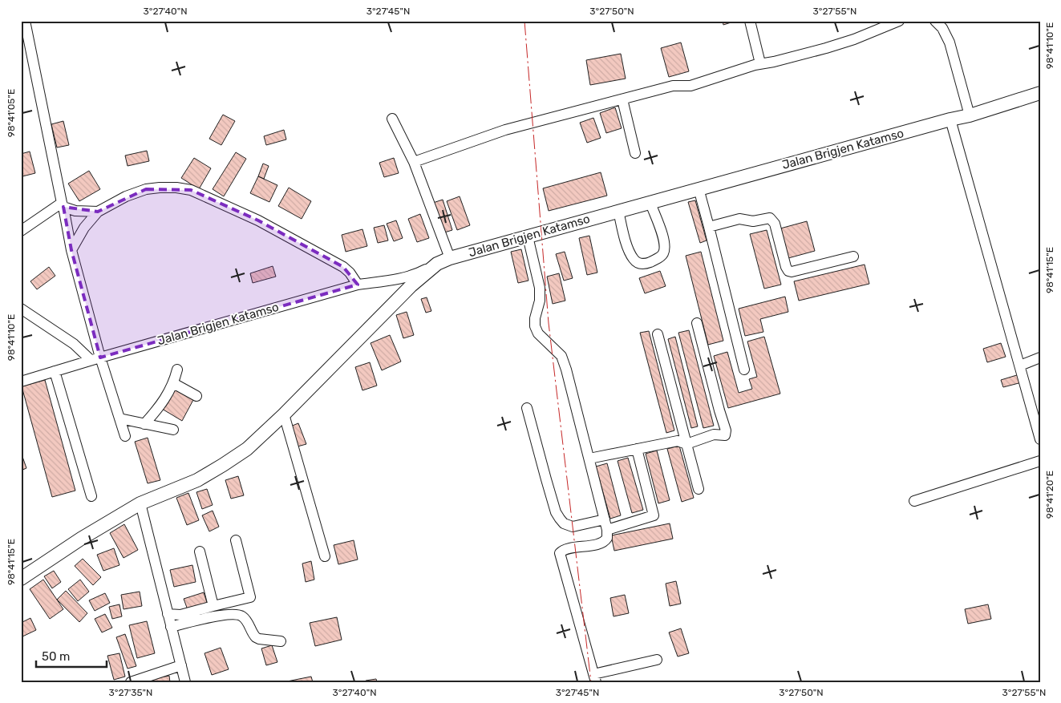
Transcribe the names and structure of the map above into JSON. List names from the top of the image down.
{
  "streets": {
    "main road": ["Jalan Brigjen Katamso"]
  },
  "scale_bar": "50 m",
  "coordinates": [
    "3°27'40\"N",
    "3°27'45\"N",
    "3°27'50\"N",
    "3°27'55\"N",
    "98°41'10\"E",
    "98°41'05\"E",
    "98°41'15\"E",
    "98°41'20\"E",
    "3°27'35\"N"
  ]
}
